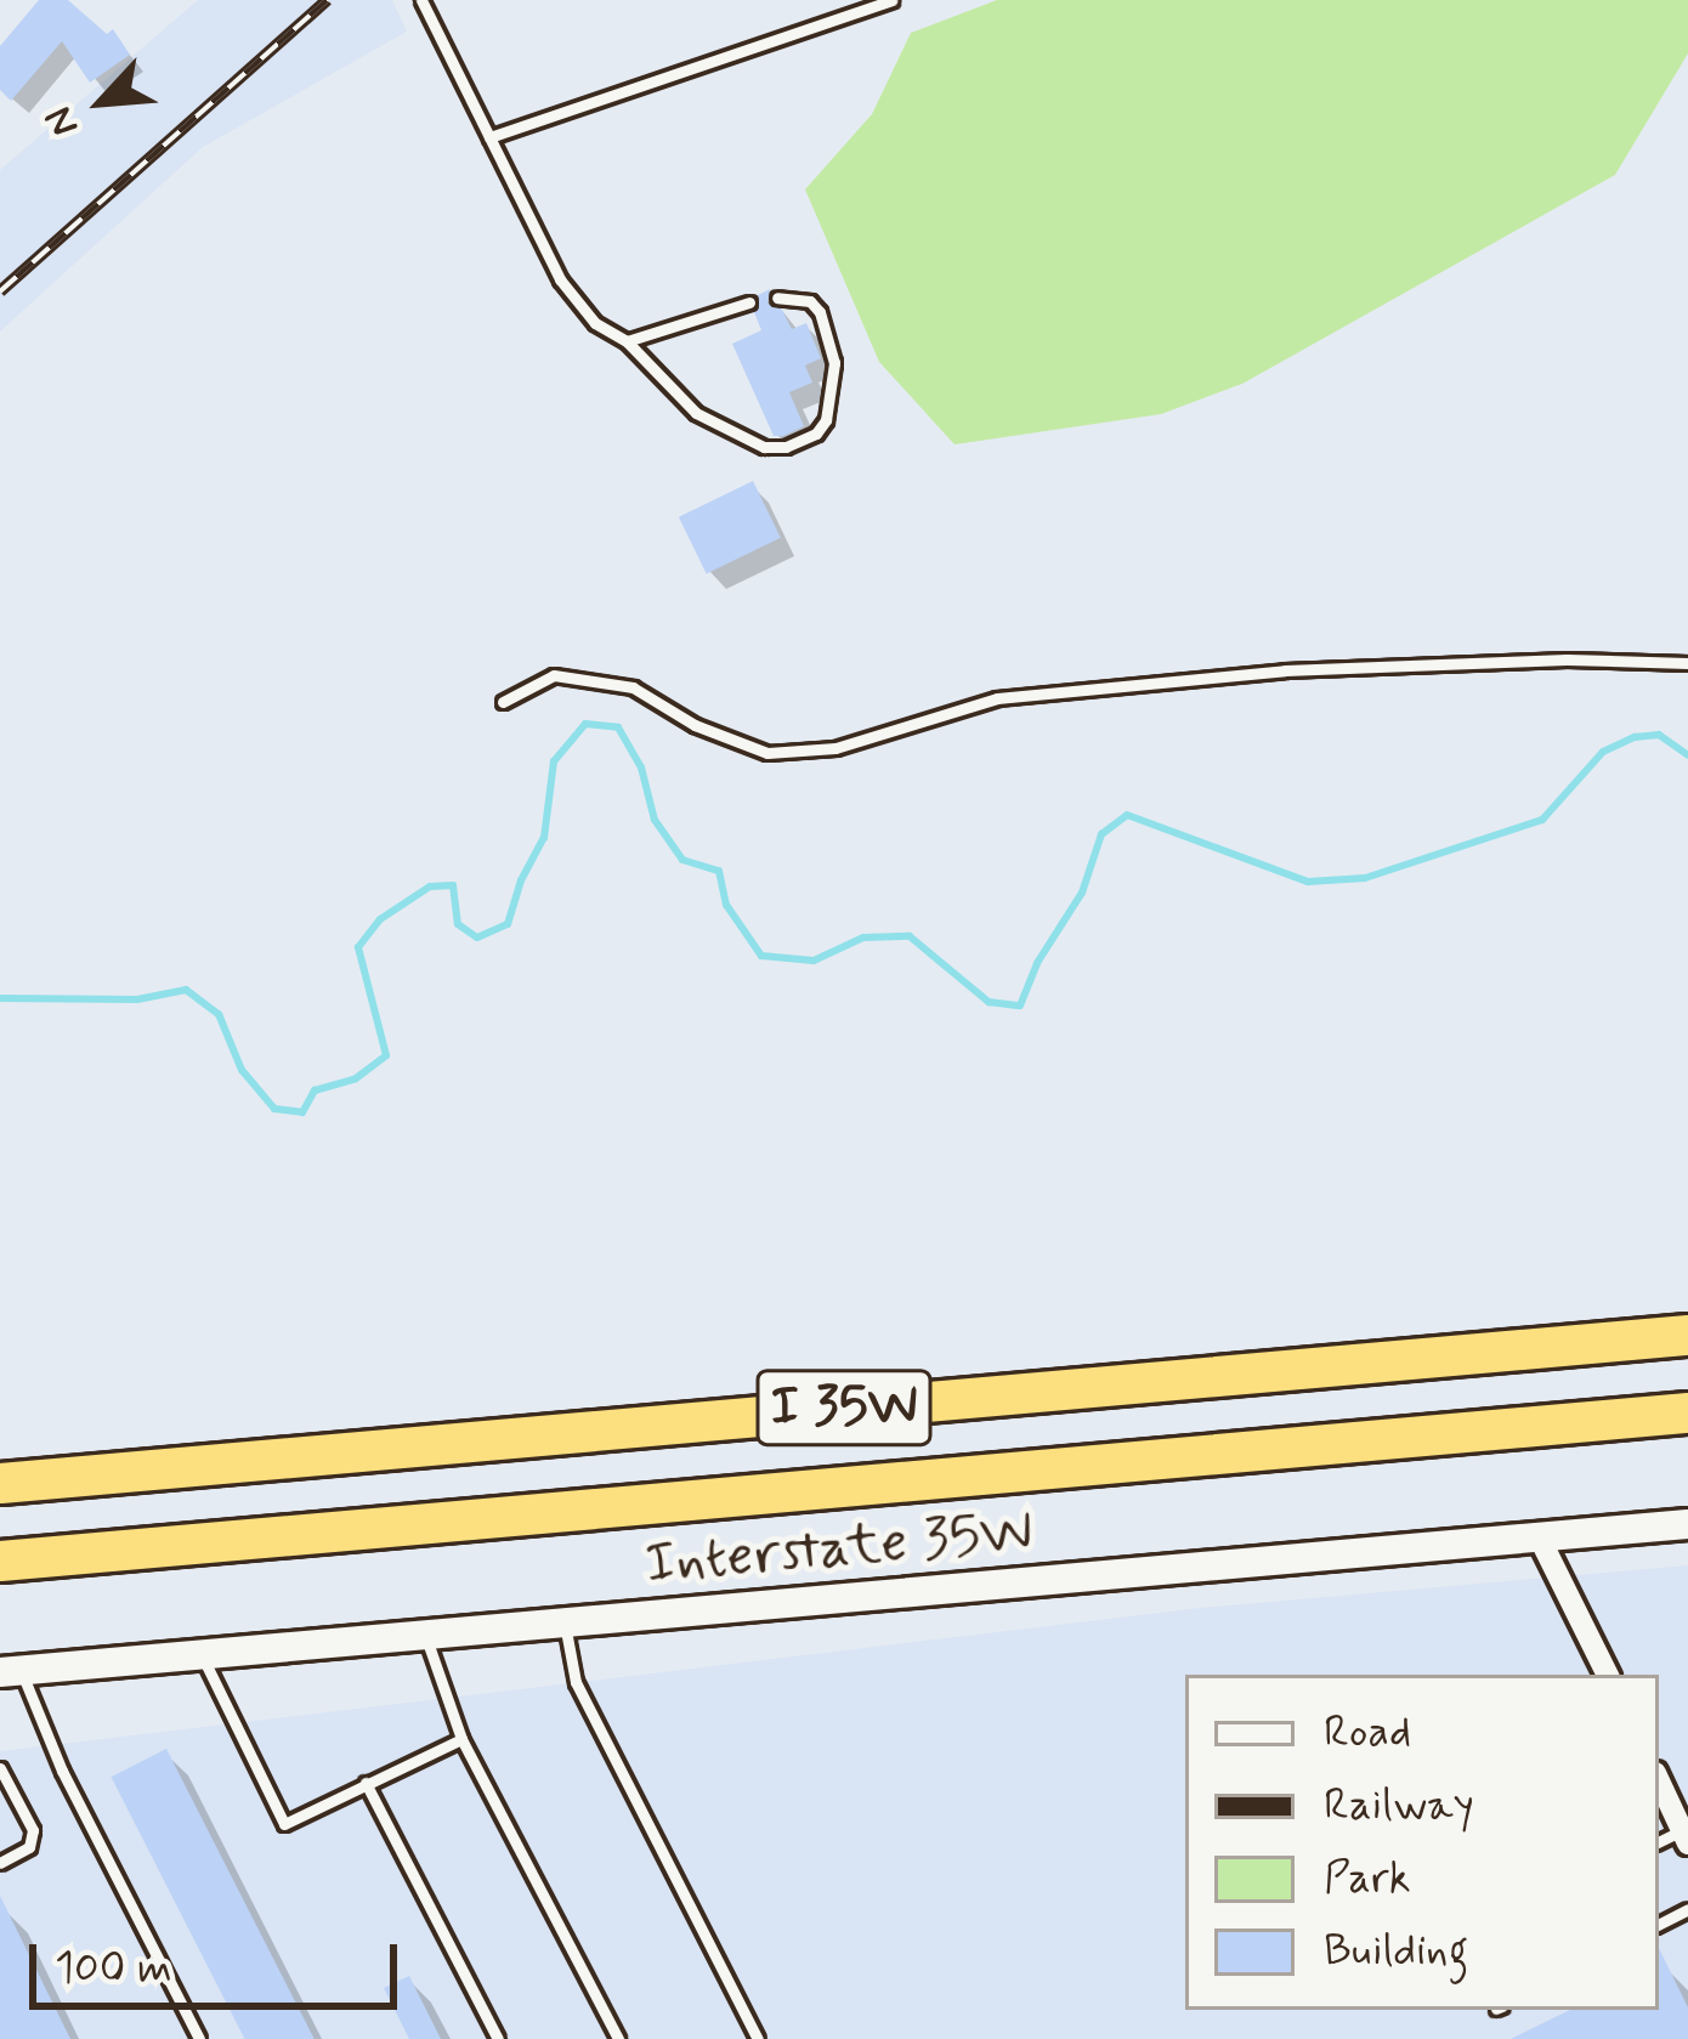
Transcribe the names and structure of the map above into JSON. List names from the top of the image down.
{
  "streets": {
    "highway": ["I 35W"],
    "street": ["Interstate 35W"]
  },
  "legend": [
    "Road",
    "Railway",
    "Park",
    "Building"
  ],
  "scale_bar": "100 m",
  "north": "bottom left"
}
